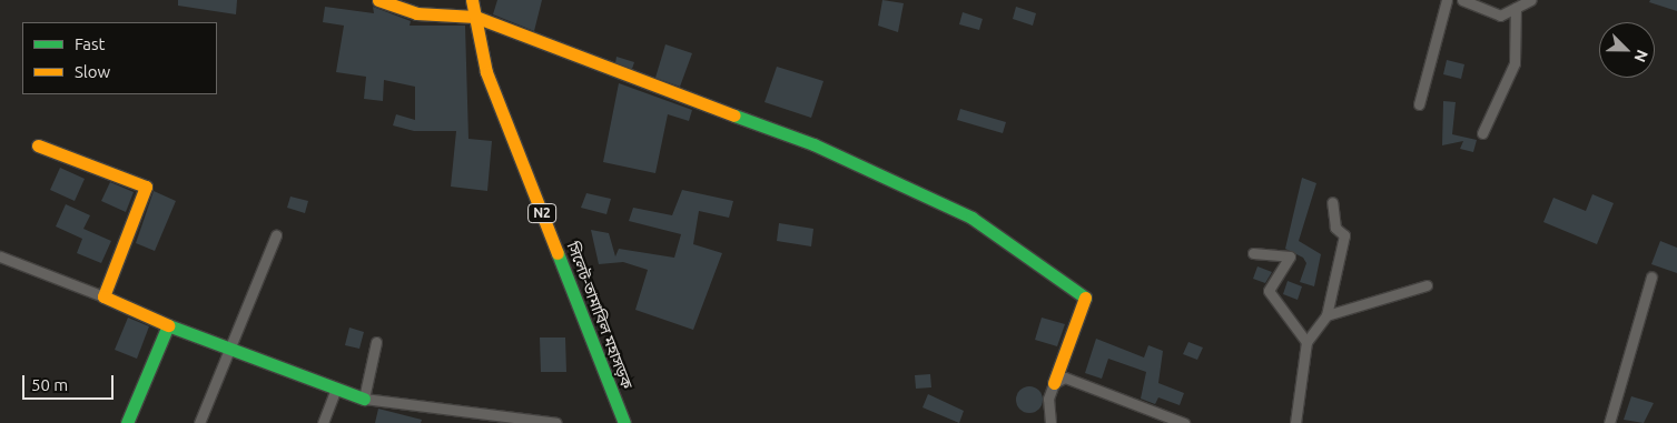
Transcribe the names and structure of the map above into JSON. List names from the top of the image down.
{
  "streets": {
    "main road": ["N2", "সিলেট-তামাবিল মহাসড়ক"]
  },
  "legend": ["Fast", "Slow"],
  "scale_bar": "50 m",
  "north": "bottom right"
}
